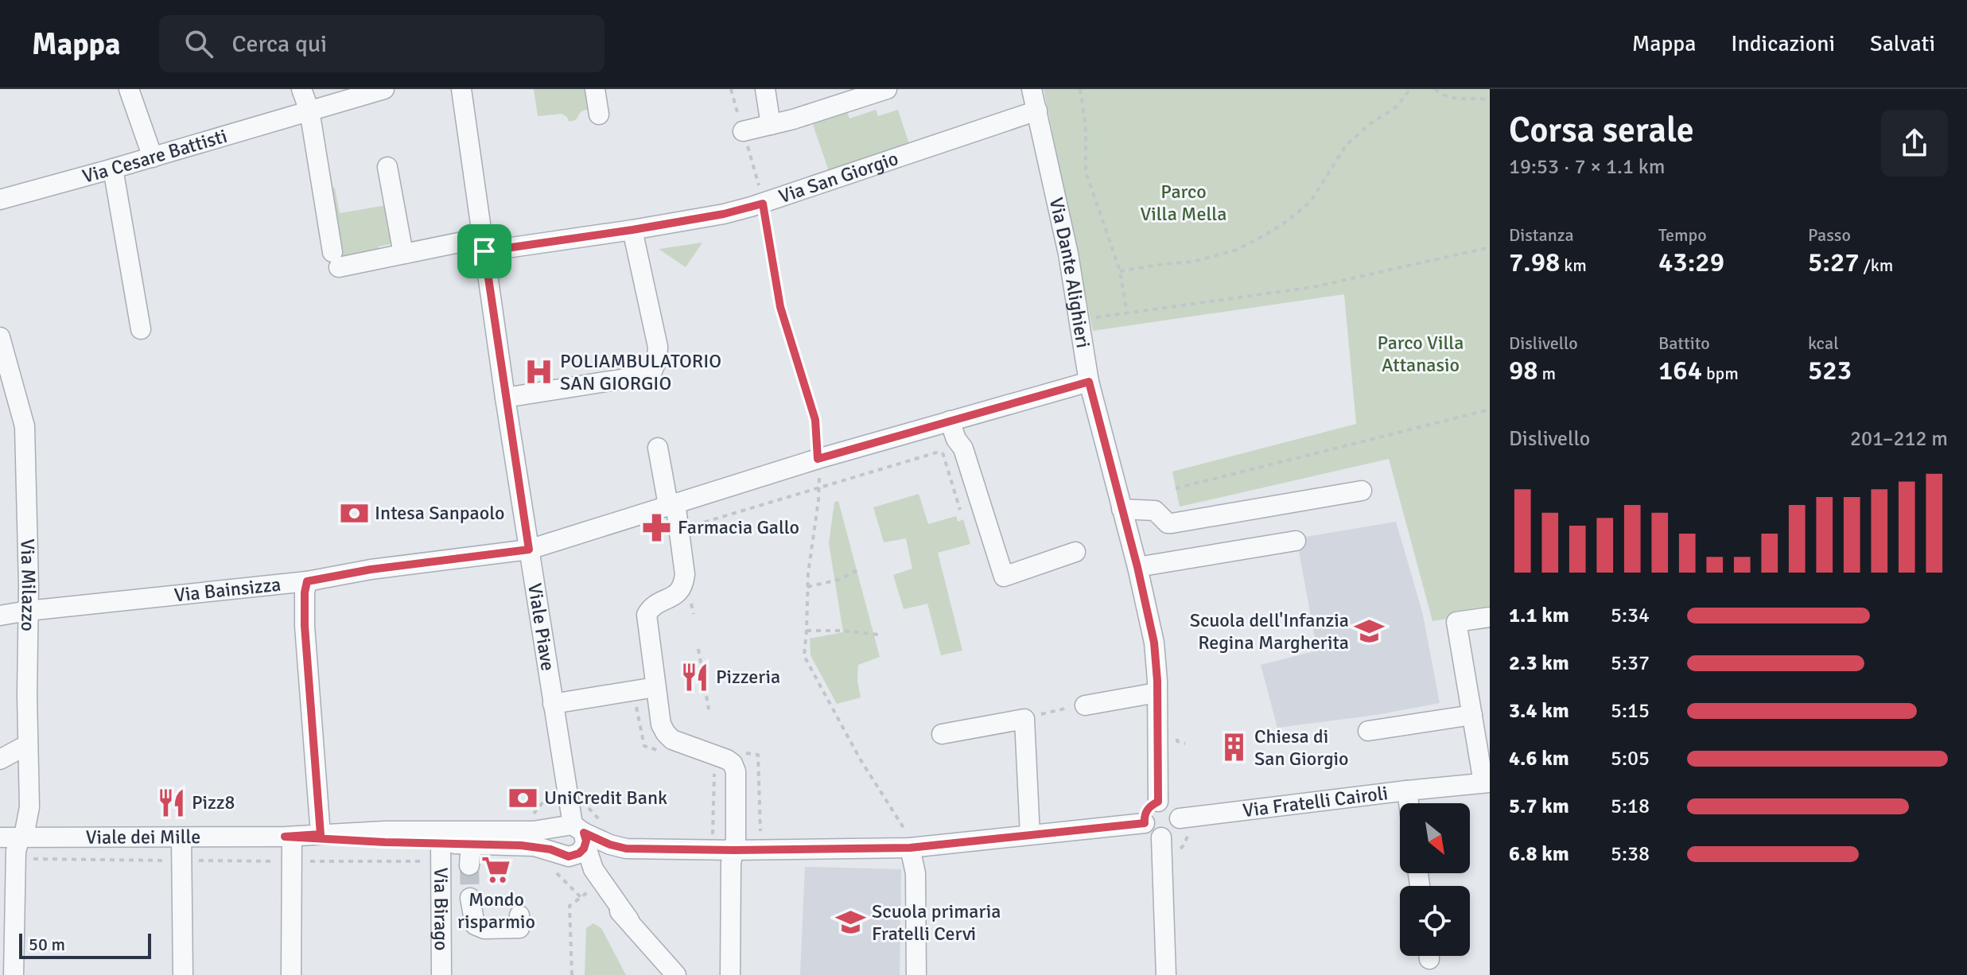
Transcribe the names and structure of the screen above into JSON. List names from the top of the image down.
{
  "streets": {
    "street": [
      "Via Cesare Battisti",
      "Via San Giorgio",
      "Via Dante Alighieri",
      "Via Milazzo",
      "Via Bainsizza",
      "Viale Piave",
      "Via Fratelli Cairoli",
      "Viale dei Mille",
      "Via Birago"
    ]
  },
  "crossings": [
    ["Via Cesare Battisti", "Via San Giorgio"],
    ["Via San Giorgio", "Via Dante Alighieri"],
    ["Via San Giorgio", "Viale Piave"],
    ["Via Dante Alighieri", "Via Bainsizza"],
    ["Via Dante Alighieri", "Via Fratelli Cairoli"],
    ["Via Milazzo", "Via Bainsizza"],
    ["Via Milazzo", "Viale dei Mille"],
    ["Via Bainsizza", "Viale Piave"],
    ["Viale Piave", "Viale dei Mille"],
    ["Viale dei Mille", "Via Birago"]
  ],
  "parks": ["Parco Villa Mella", "Parco Villa Attanasio"],
  "places": {
    "hospital": ["POLIAMBULATORIO SAN GIORGIO"],
    "bank": ["Intesa Sanpaolo", "UniCredit Bank"],
    "pharmacy": ["Farmacia Gallo"],
    "school or university": ["Scuola dell'Infanzia Regina Margherita", "Scuola primaria Fratelli Cervi"],
    "restaurant": ["Pizzeria", "Pizz8"],
    "building": ["Chiesa di San Giorgio"],
    "supermarket": ["Mondo risparmio"]
  },
  "scale_bar": "50 m",
  "north": "bottom right",
  "page": {
    "header": "Mappa",
    "search": "Cerca qui",
    "nav": ["Mappa", "Indicazioni", "Salvati"],
    "heading": ["Corsa serale", "19:53 · 7 × 1.1 km"],
    "stats": [
      ["Distanza", "7.98 km"],
      ["Tempo", "43:29"],
      ["Passo", "5:27 /km"],
      ["Dislivello", "98 m"],
      ["Battito", "164 bpm"],
      ["kcal", "523"]
    ],
    "chart": ["Dislivello", "201–212 m"],
    "list": [
      {
        "name": "1.1 km",
        "note": "5:34"
      },
      {
        "name": "2.3 km",
        "note": "5:37"
      },
      {
        "name": "3.4 km",
        "note": "5:15"
      },
      {
        "name": "4.6 km",
        "note": "5:05"
      },
      {
        "name": "5.7 km",
        "note": "5:18"
      },
      {
        "name": "6.8 km",
        "note": "5:38"
      }
    ],
    "scale": "50 m"
  }
}
